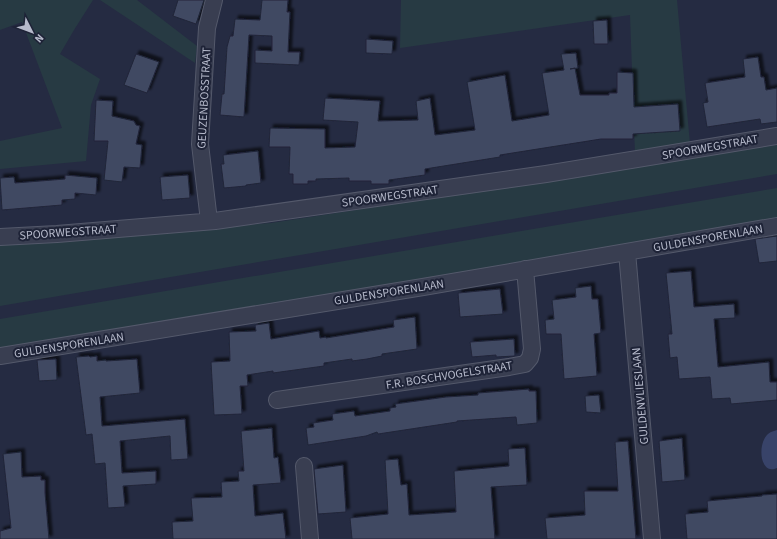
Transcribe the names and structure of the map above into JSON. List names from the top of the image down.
{
  "streets": {
    "street": [
      "GEUZENBOSSTRAAT",
      "SPOORWEGSTRAAT",
      "GULDENSPORENLAAN",
      "F.R. BOSCHVOGELSTRAAT",
      "GULDENVLIESLAAN"
    ]
  },
  "crossings": [
    ["GEUZENBOSSTRAAT", "SPOORWEGSTRAAT"],
    ["GULDENSPORENLAAN", "F.R. BOSCHVOGELSTRAAT"],
    ["GULDENSPORENLAAN", "GULDENVLIESLAAN"]
  ],
  "north": "bottom right"
}
